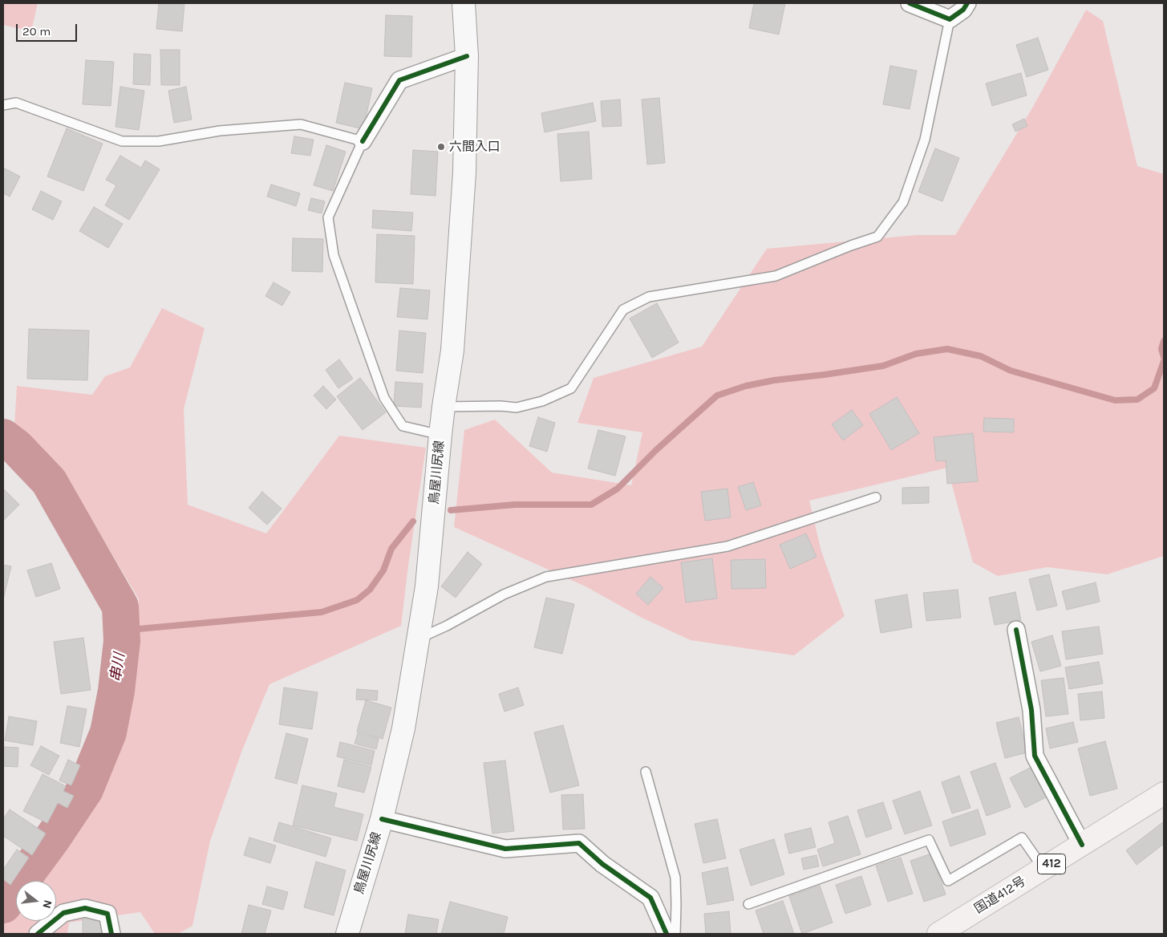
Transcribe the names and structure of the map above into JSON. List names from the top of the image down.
{
  "streets": {
    "highway": ["412", "国道412号"],
    "main road": ["鳥屋川尻線"]
  },
  "water": ["串川"],
  "places": ["六間入口"],
  "scale_bar": "20 m",
  "north": "right"
}
